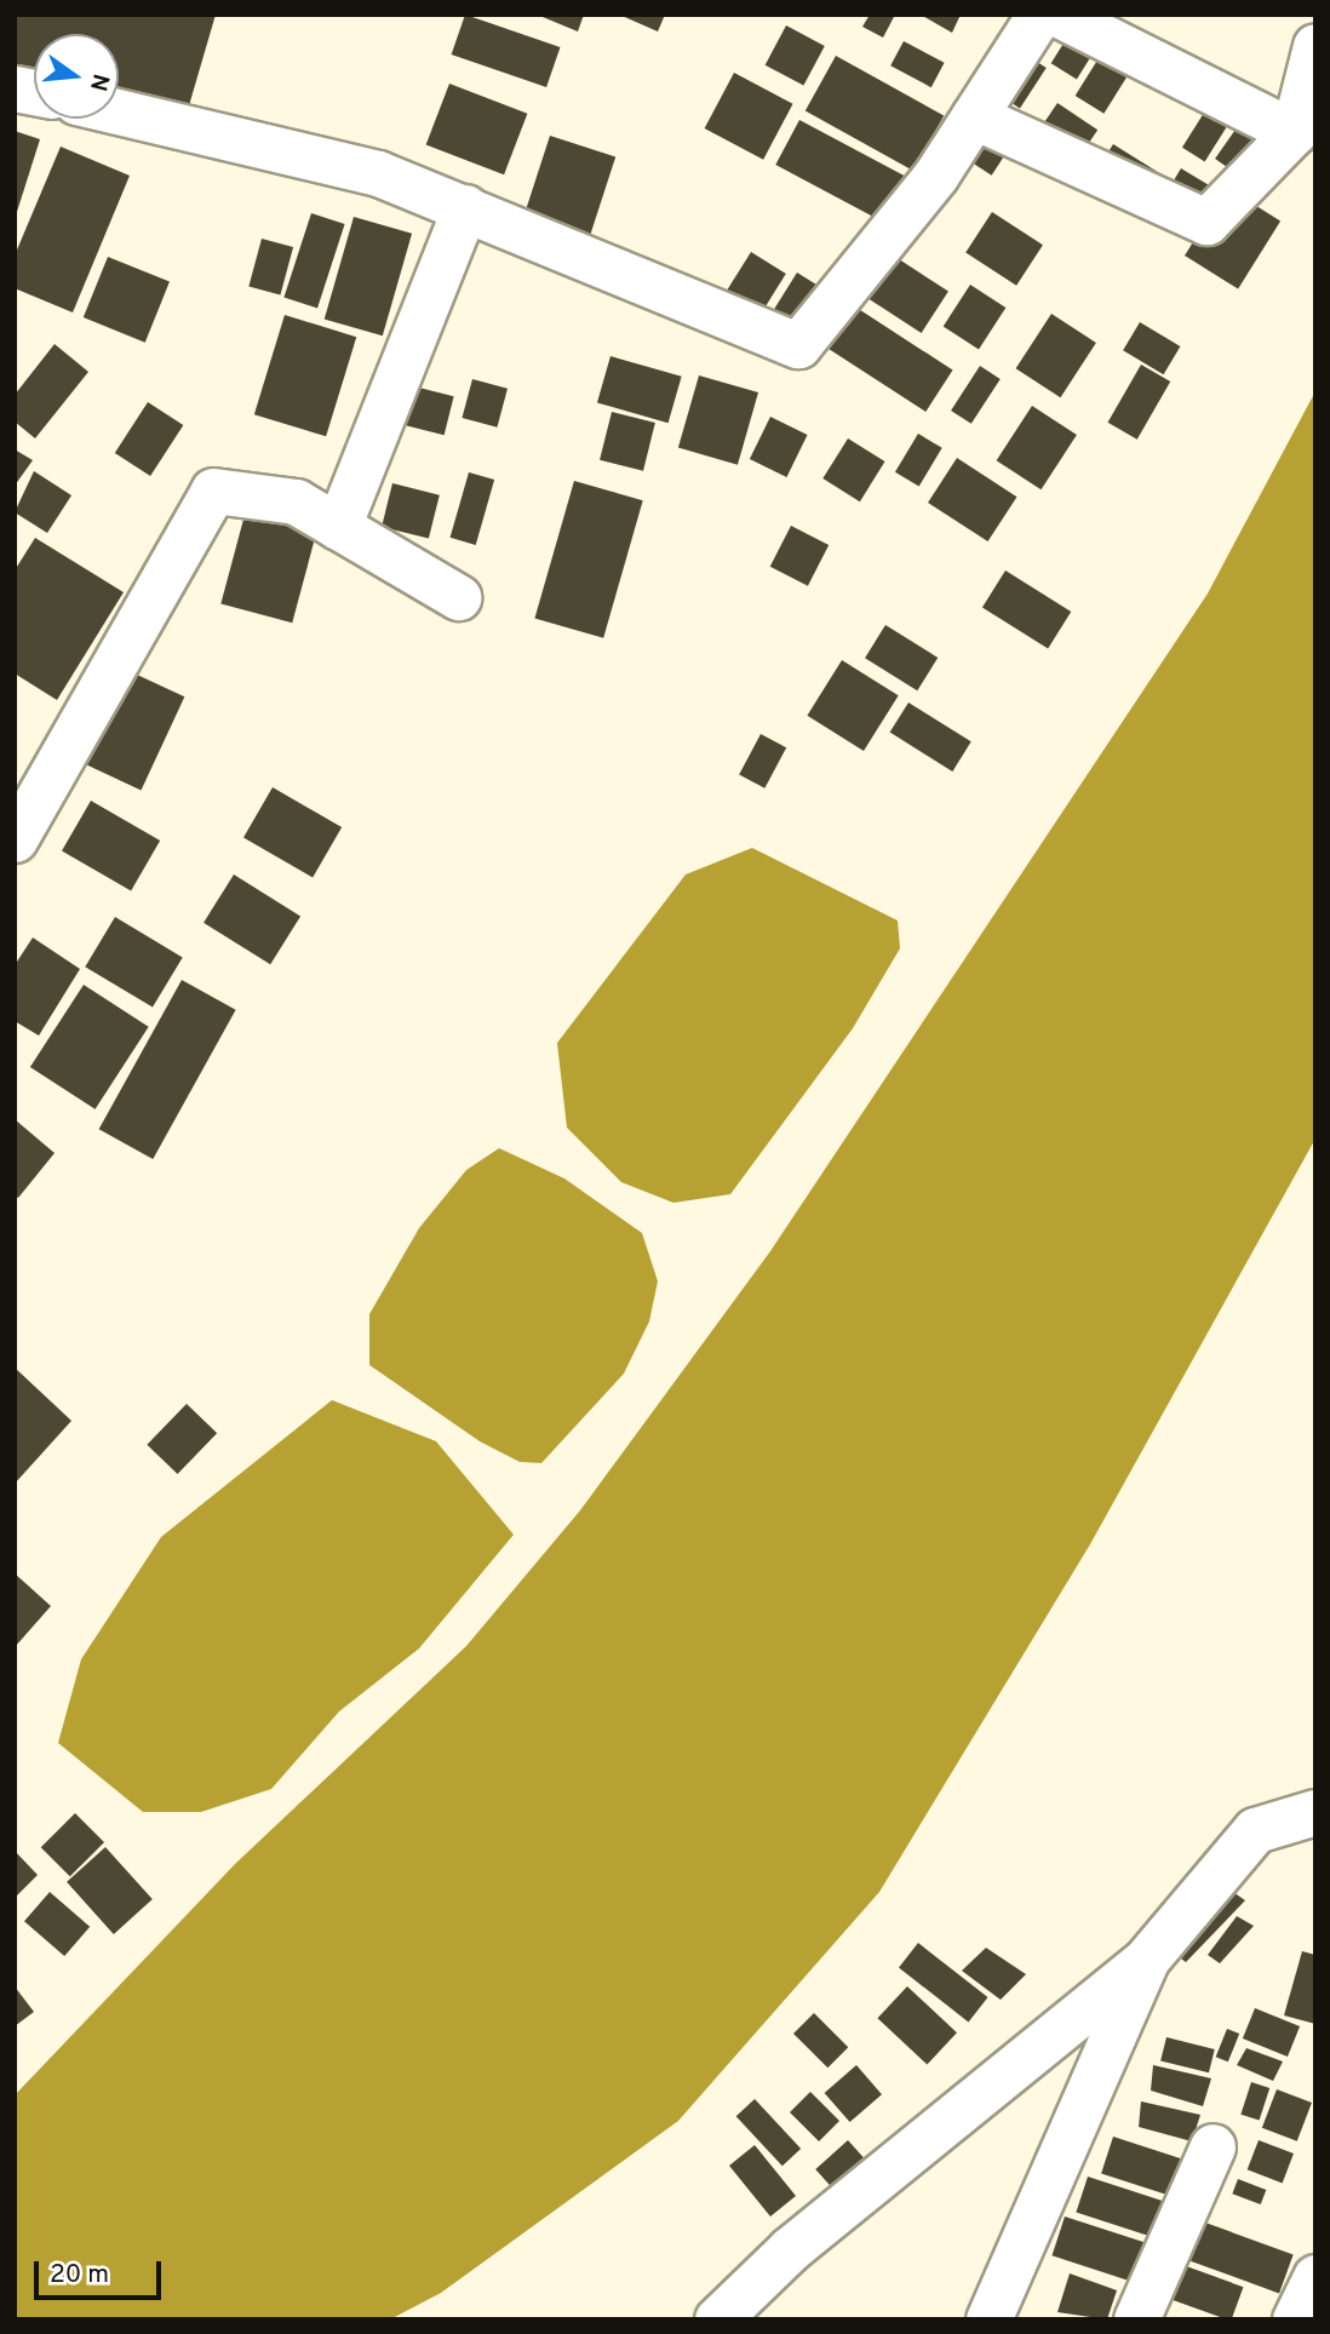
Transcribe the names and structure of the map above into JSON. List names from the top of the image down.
{
  "scale_bar": "20 m",
  "north": "right"
}
